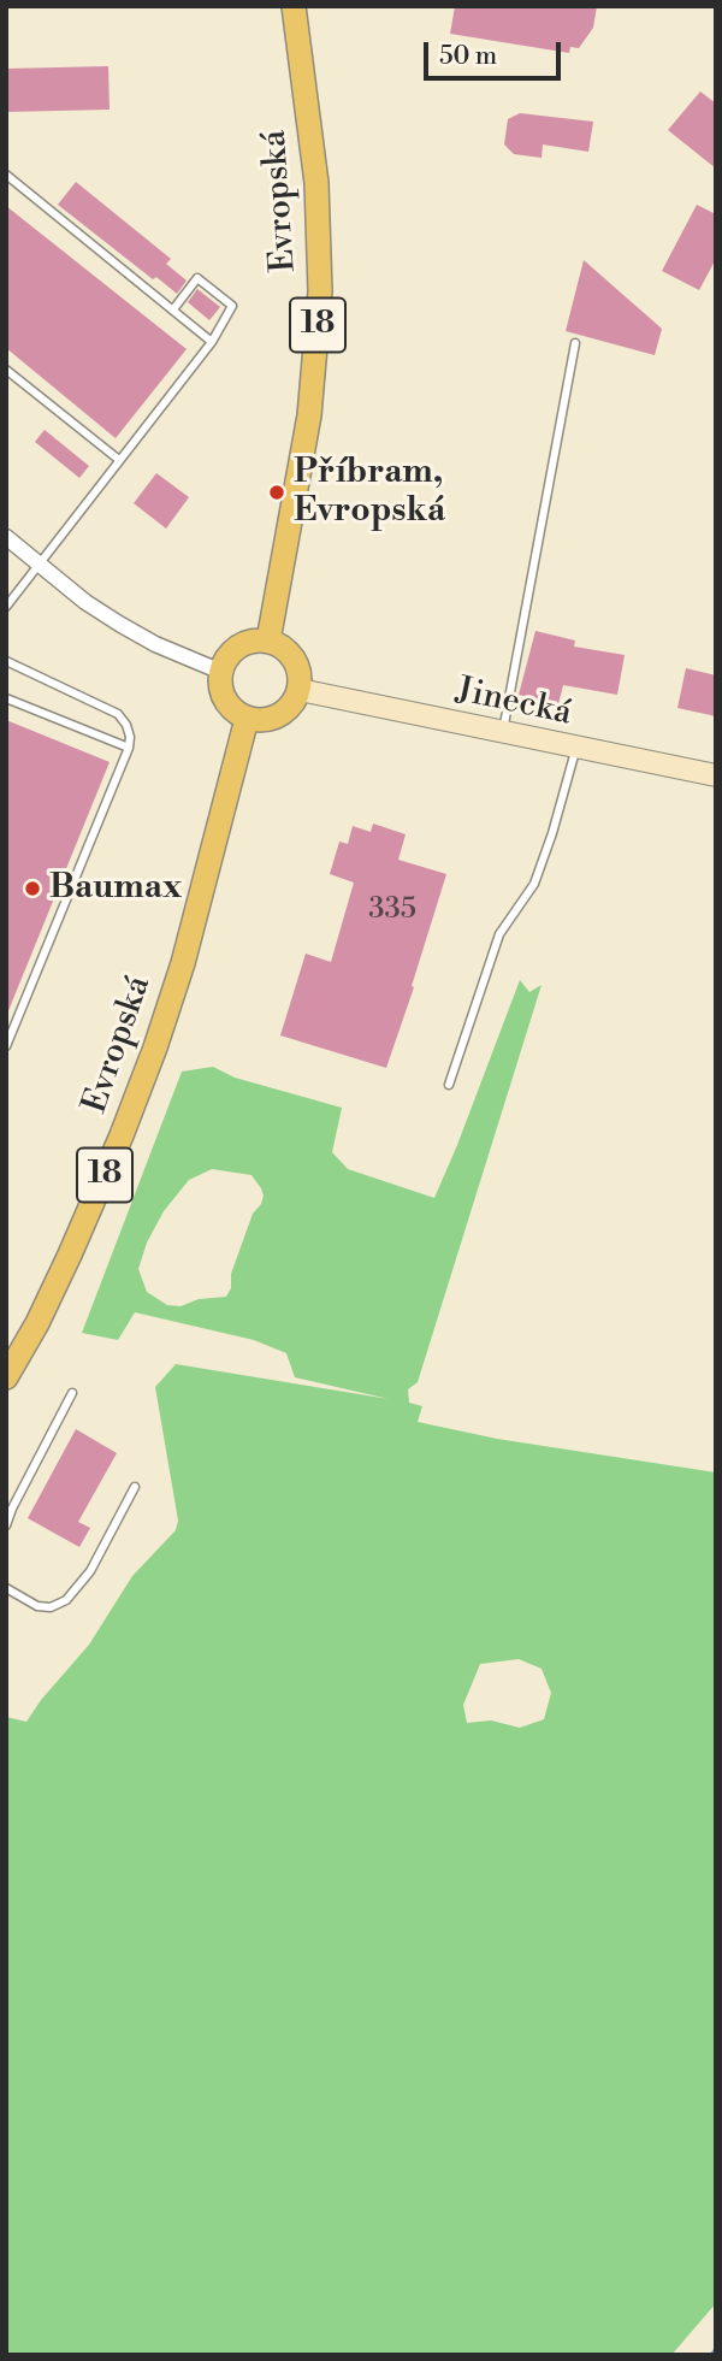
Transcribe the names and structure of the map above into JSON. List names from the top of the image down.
{
  "streets": {
    "main road": ["Evropská", "18", "Jinecká"]
  },
  "crossings": [
    ["Evropská", "Jinecká"]
  ],
  "places": ["Příbram, Evropská", "Baumax"],
  "house_numbers": ["335"],
  "scale_bar": "50 m"
}
